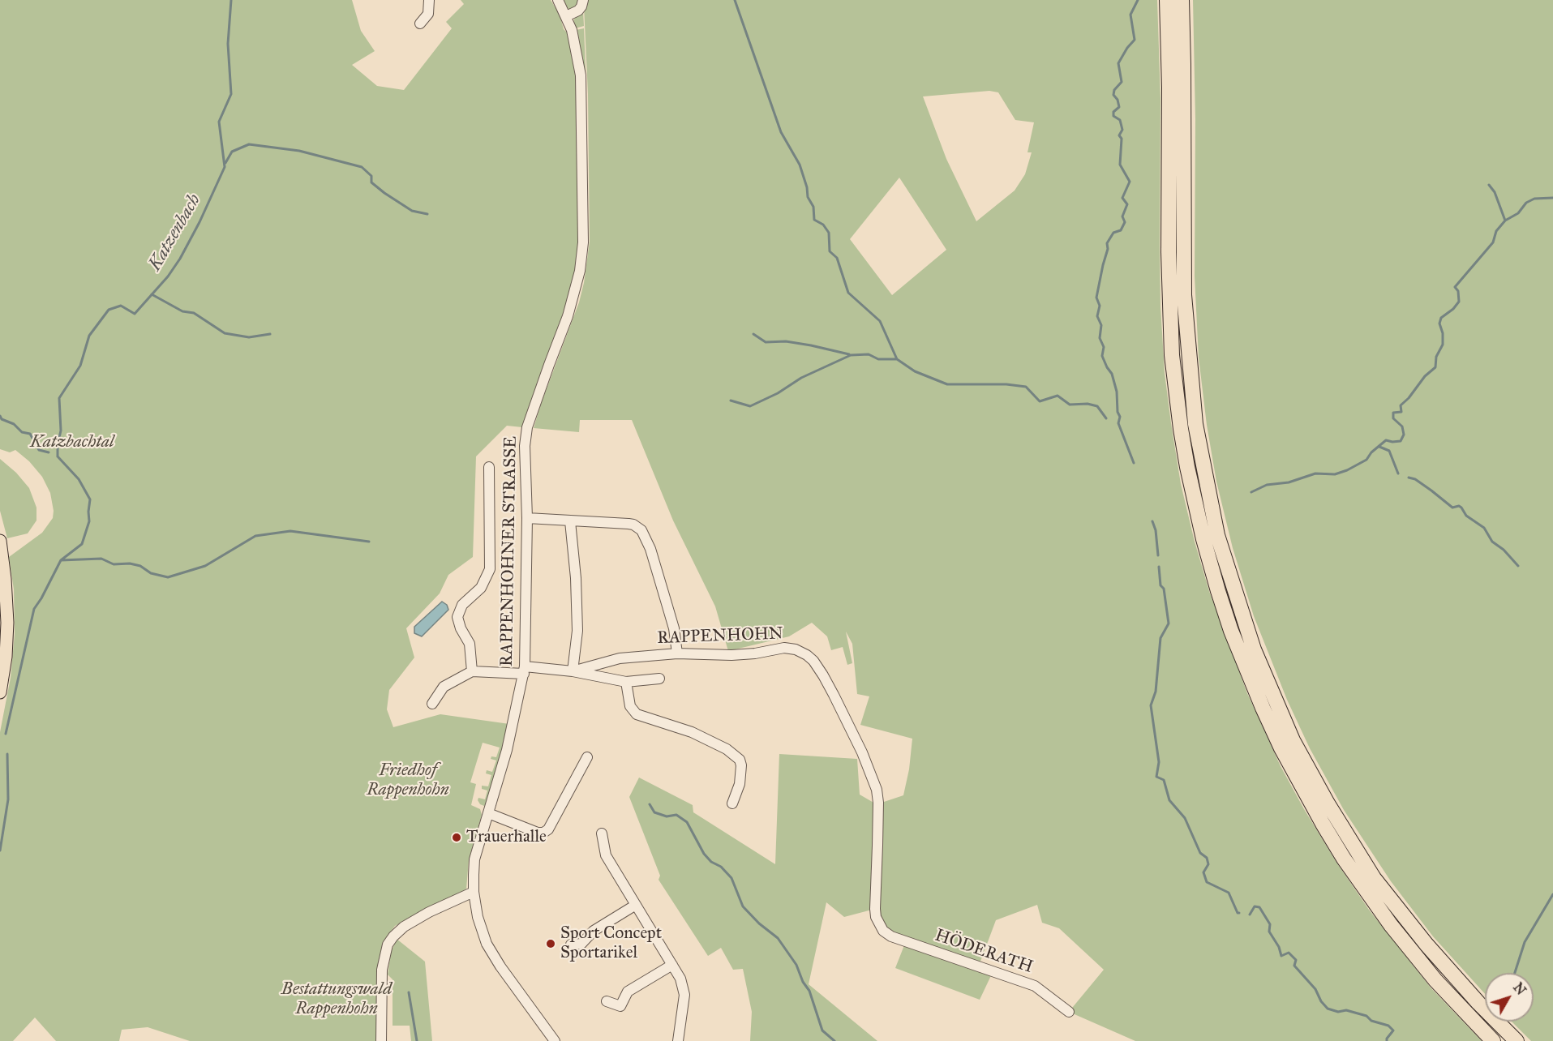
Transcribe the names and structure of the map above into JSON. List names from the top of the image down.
{
  "streets": {
    "street": ["RAPPENHOHNER STRASSE", "RAPPENHOHN", "HÖDERATH"]
  },
  "crossings": [
    ["RAPPENHOHNER STRASSE", "RAPPENHOHN"],
    ["RAPPENHOHN", "HÖDERATH"]
  ],
  "water": ["Katzenbach"],
  "parks": ["Katzbachtal", "Friedhof Rappenhohn", "Bestattungswald Rappenhohn"],
  "places": ["Trauerhalle", "Sport Concept Sportarikel"],
  "north": "top right"
}
